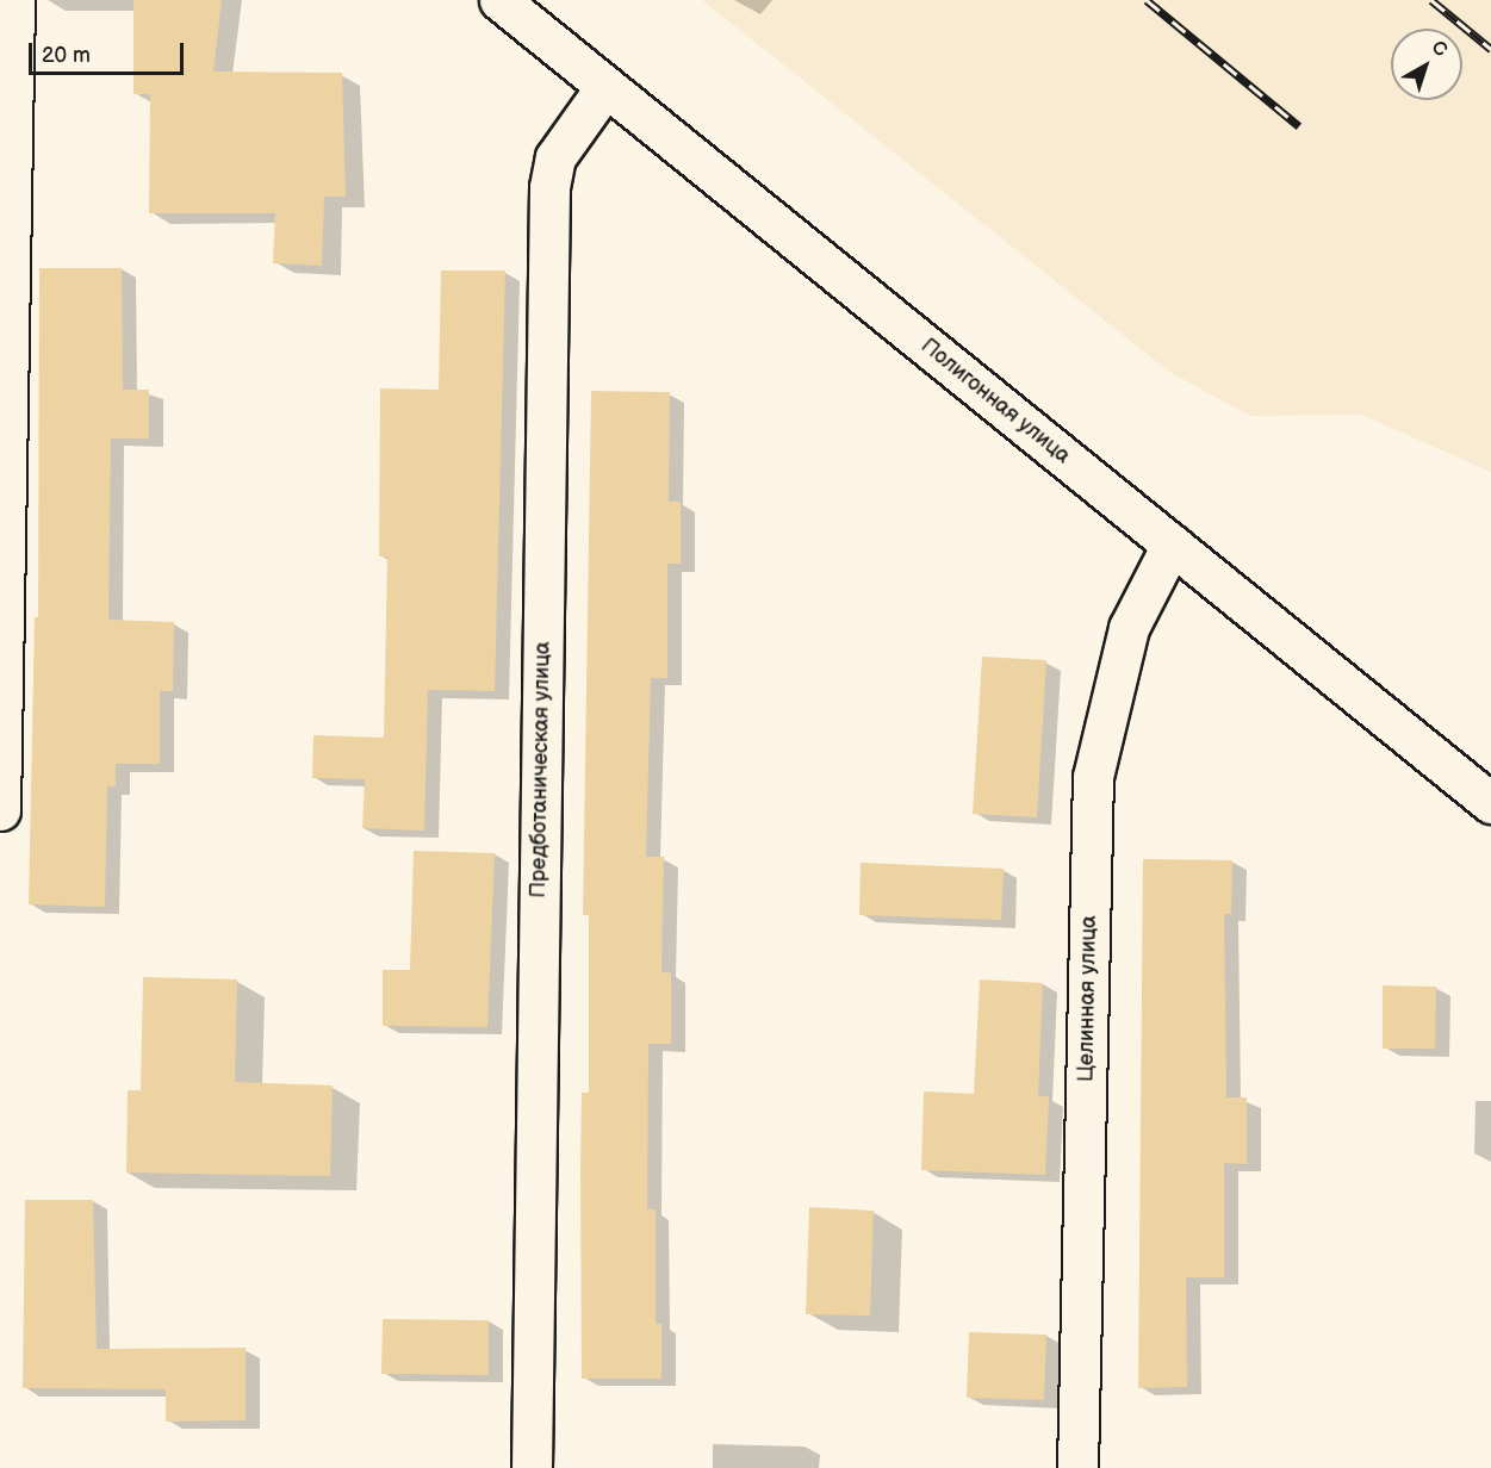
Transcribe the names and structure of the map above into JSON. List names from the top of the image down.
{
  "streets": {
    "street": ["Полигонная улица", "Предботаническая улица", "Целинная улица"]
  },
  "crossings": [
    ["Полигонная улица", "Предботаническая улица"],
    ["Полигонная улица", "Целинная улица"]
  ],
  "scale_bar": "20 m",
  "north": "top right"
}
